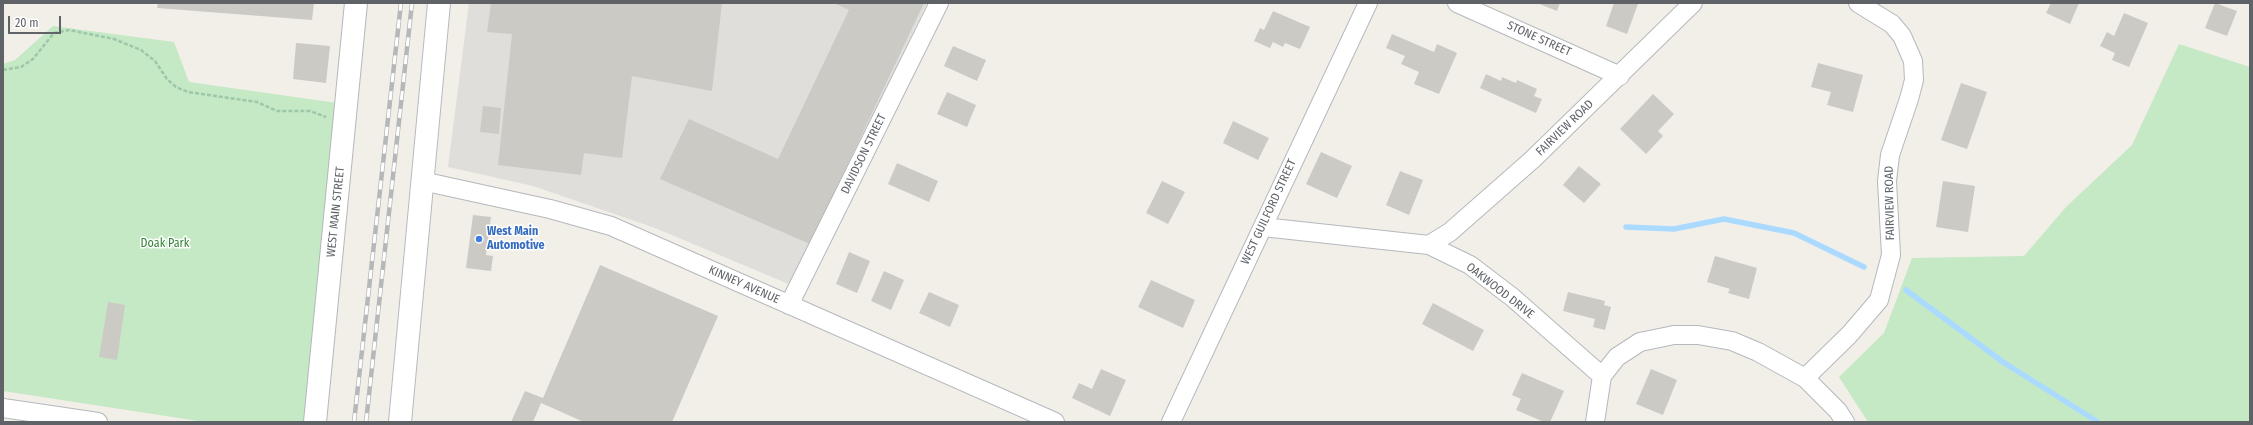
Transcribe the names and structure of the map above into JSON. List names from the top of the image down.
{
  "streets": {
    "street": [
      "STONE STREET",
      "FAIRVIEW ROAD",
      "DAVIDSON STREET",
      "WEST MAIN STREET",
      "WEST GUILFORD STREET",
      "KINNEY AVENUE",
      "OAKWOOD DRIVE"
    ]
  },
  "crossings": [
    ["STONE STREET", "FAIRVIEW ROAD"],
    ["FAIRVIEW ROAD", "OAKWOOD DRIVE"],
    ["DAVIDSON STREET", "KINNEY AVENUE"],
    ["WEST GUILFORD STREET", "OAKWOOD DRIVE"]
  ],
  "parks": ["Doak Park"],
  "places": ["West Main Automotive"],
  "scale_bar": "20 m"
}
